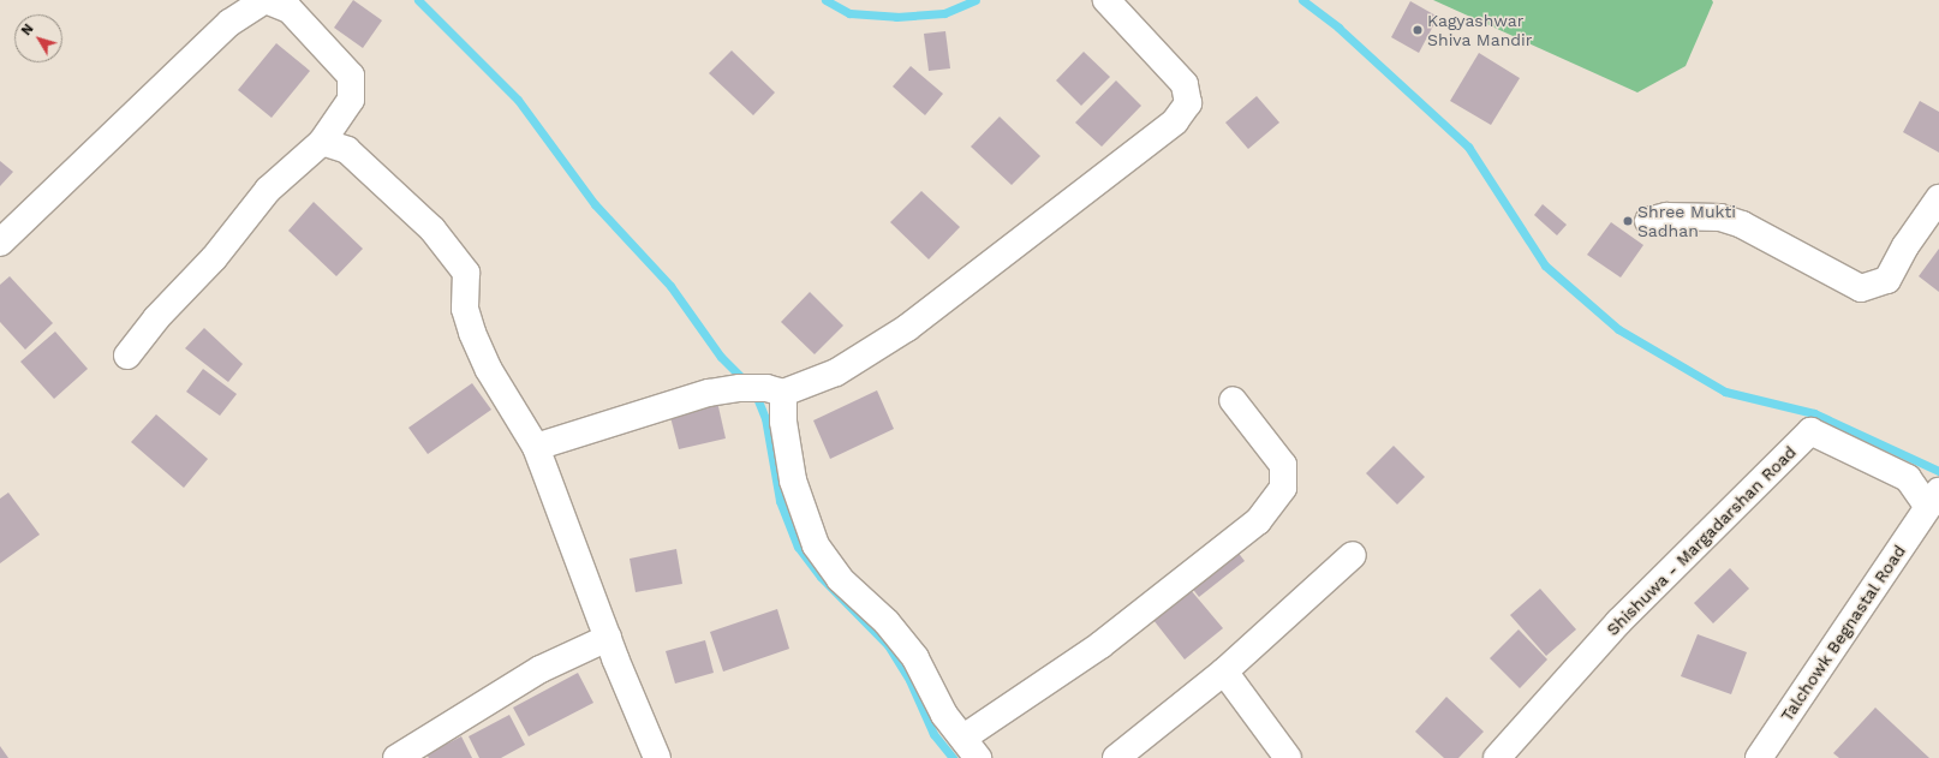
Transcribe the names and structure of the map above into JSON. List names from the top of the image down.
{
  "streets": {
    "street": ["Shishuwa - Margadarshan Road", "Talchowk Begnastal Road"]
  },
  "crossings": [
    ["Shishuwa - Margadarshan Road", "Talchowk Begnastal Road"]
  ],
  "places": ["Kagyashwar Shiva Mandir", "Shree Mukti Sadhan"],
  "north": "top left"
}
